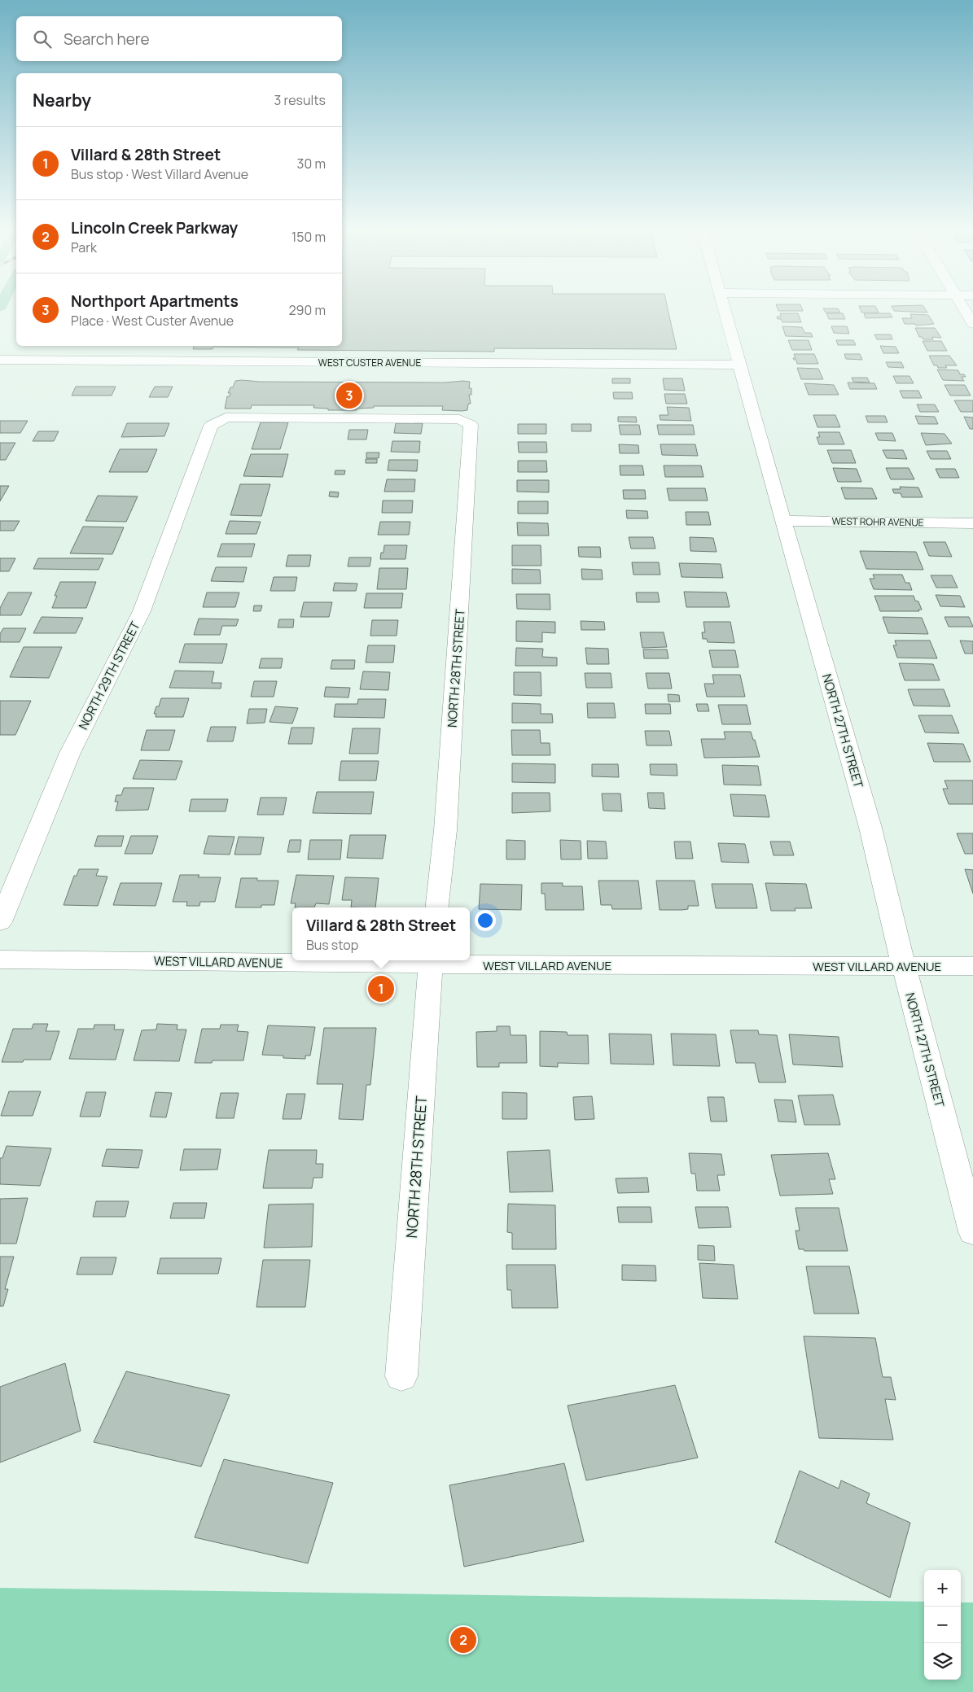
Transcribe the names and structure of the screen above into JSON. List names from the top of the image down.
{
  "streets": {
    "street": [
      "WEST CUSTER AVENUE",
      "WEST ROHR AVENUE",
      "NORTH 28TH STREET",
      "NORTH 29TH STREET",
      "NORTH 27TH STREET",
      "WEST VILLARD AVENUE"
    ]
  },
  "crossings": [
    ["WEST CUSTER AVENUE", "NORTH 27TH STREET"],
    ["WEST ROHR AVENUE", "NORTH 27TH STREET"],
    ["NORTH 28TH STREET", "NORTH 29TH STREET"],
    ["NORTH 28TH STREET", "WEST VILLARD AVENUE"],
    ["NORTH 27TH STREET", "WEST VILLARD AVENUE"]
  ],
  "page": {
    "search": "Search here",
    "heading": ["Nearby", "3 results"],
    "list": [
      {
        "mark": "1",
        "name": "Villard & 28th Street",
        "note": "Bus stop · West Villard Avenue",
        "value": "30 m"
      },
      {
        "mark": "2",
        "name": "Lincoln Creek Parkway",
        "note": "Park",
        "value": "150 m"
      },
      {
        "mark": "3",
        "name": "Northport Apartments",
        "note": "Place · West Custer Avenue",
        "value": "290 m"
      }
    ],
    "pins": ["3", "1", "2"],
    "popup": ["Villard & 28th Street", "Bus stop"],
    "map_buttons": ["+", "−"]
  }
}
